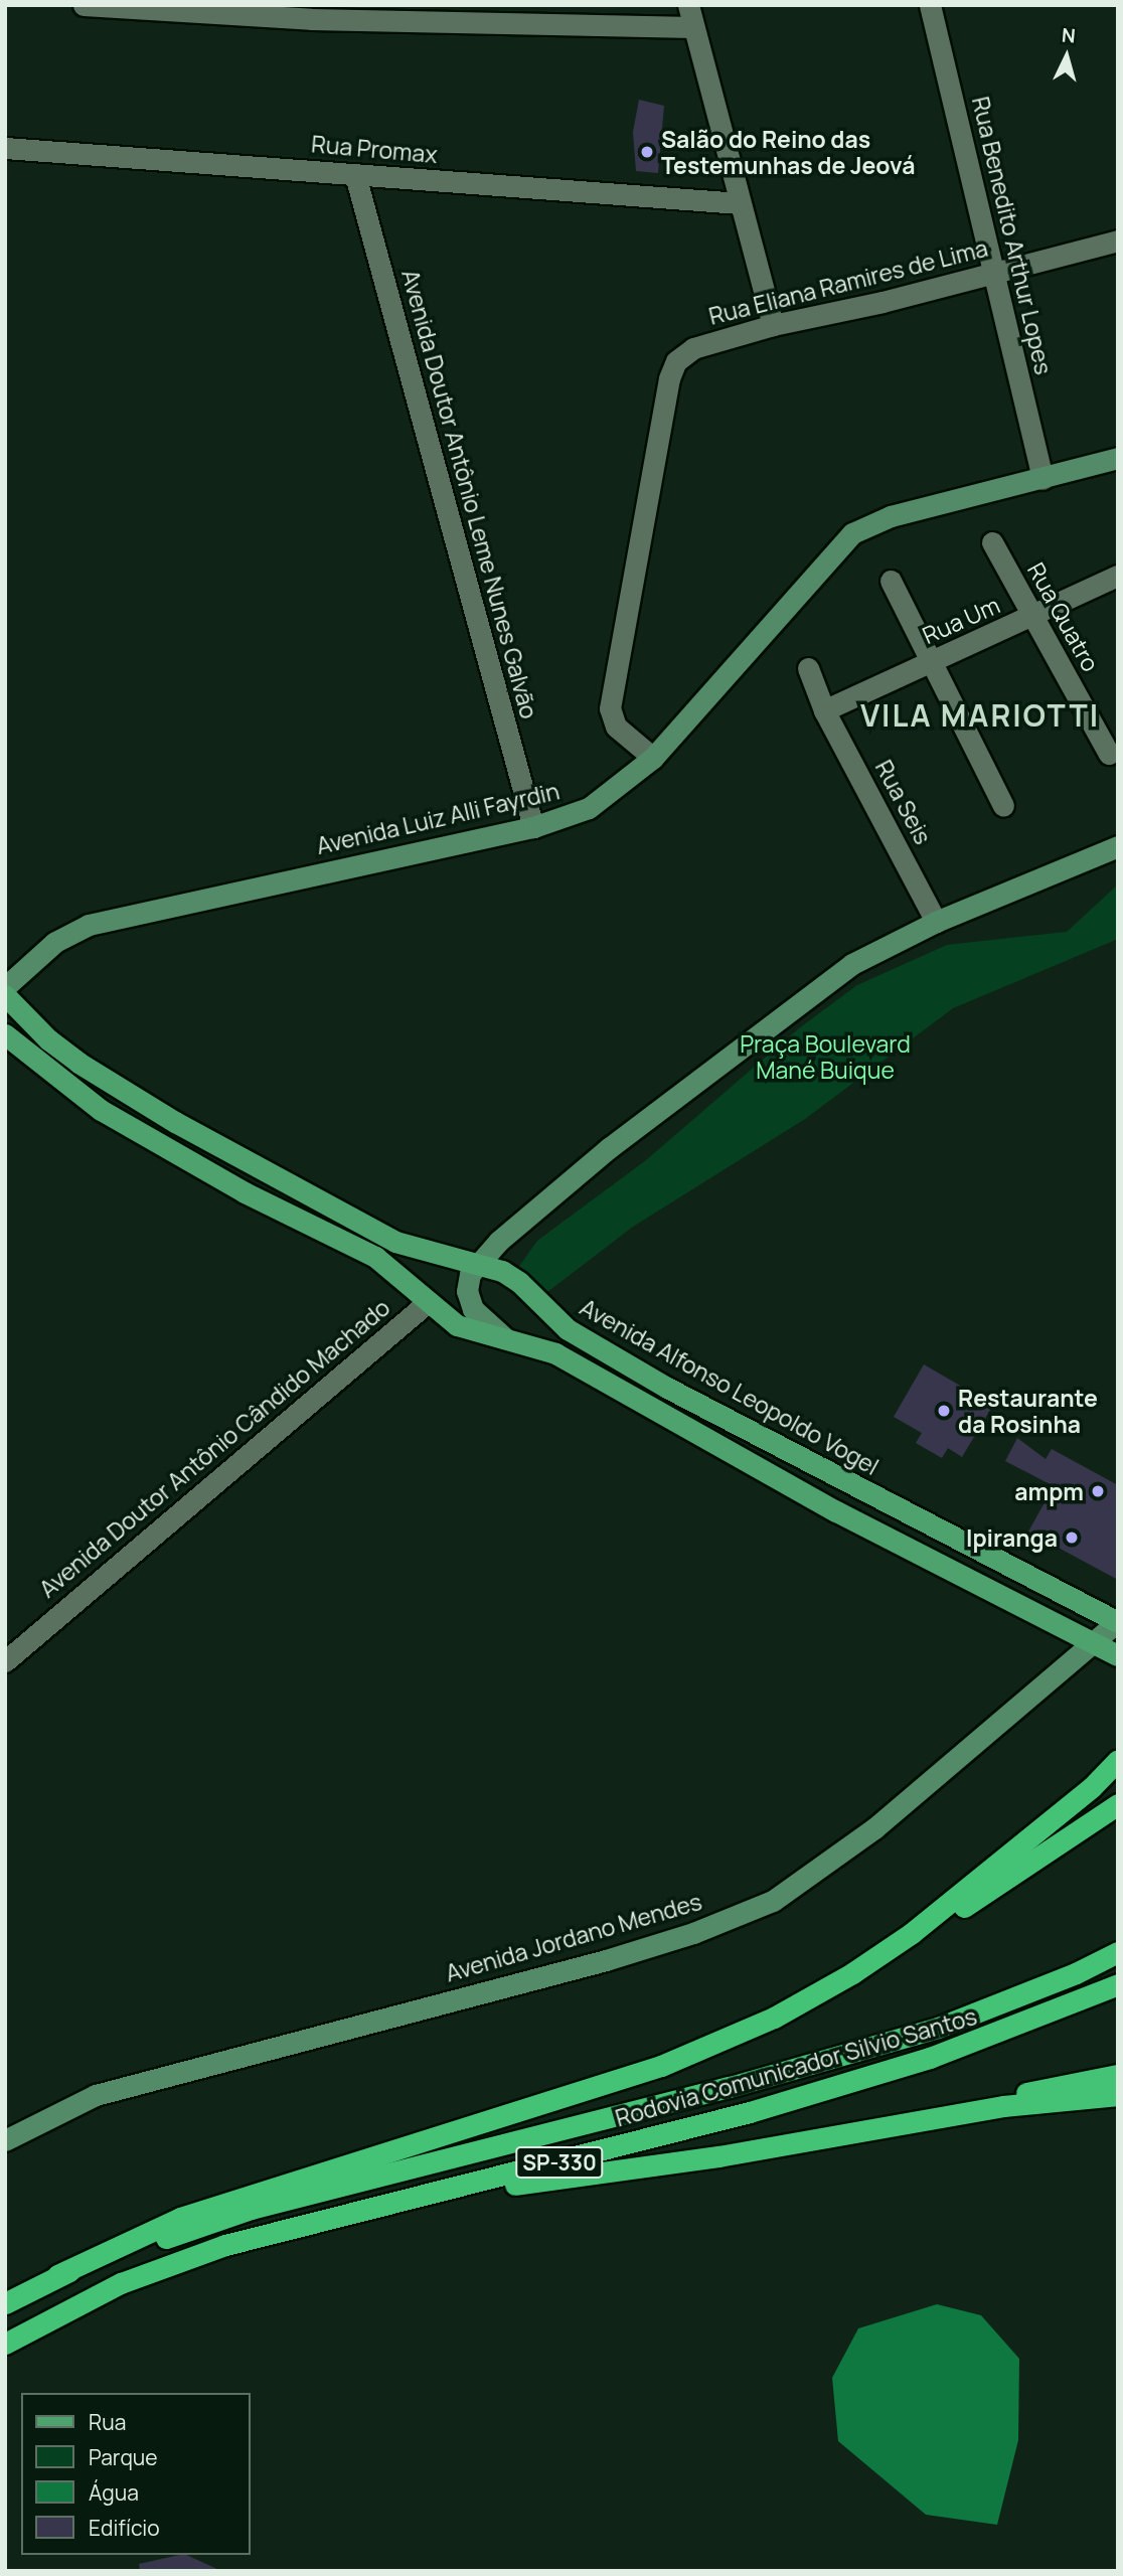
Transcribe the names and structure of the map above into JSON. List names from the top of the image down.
{
  "streets": {
    "highway": ["Rodovia Comunicador Silvio Santos", "SP-330"],
    "main road": ["Avenida Alfonso Leopoldo Vogel"],
    "street": [
      "Rua Promax",
      "Rua Benedito Arthur Lopes",
      "Rua Eliana Ramires de Lima",
      "Avenida Doutor Antônio Leme Nunes Galvão",
      "Rua Quatro",
      "Rua Um",
      "Rua Seis",
      "Avenida Luiz Alli Fayrdin",
      "Avenida Doutor Antônio Cândido Machado",
      "Avenida Jordano Mendes"
    ]
  },
  "crossings": [
    ["Rua Promax", "Avenida Doutor Antônio Leme Nunes Galvão"],
    ["Rua Benedito Arthur Lopes", "Rua Eliana Ramires de Lima"],
    ["Rua Benedito Arthur Lopes", "Avenida Luiz Alli Fayrdin"],
    ["Rua Eliana Ramires de Lima", "Avenida Luiz Alli Fayrdin"],
    ["Avenida Doutor Antônio Leme Nunes Galvão", "Avenida Luiz Alli Fayrdin"],
    ["Rua Quatro", "Rua Um"],
    ["Rua Um", "Rua Seis"],
    ["Avenida Alfonso Leopoldo Vogel", "Avenida Jordano Mendes"]
  ],
  "districts": ["VILA MARIOTTI"],
  "parks": ["Praça Boulevard Mané Buique"],
  "places": [
    "Salão do Reino das Testemunhas de Jeová",
    "Restaurante da Rosinha",
    "ampm",
    "Ipiranga"
  ],
  "legend": [
    "Rua",
    "Parque",
    "Água",
    "Edifício"
  ],
  "north": "top"
}
